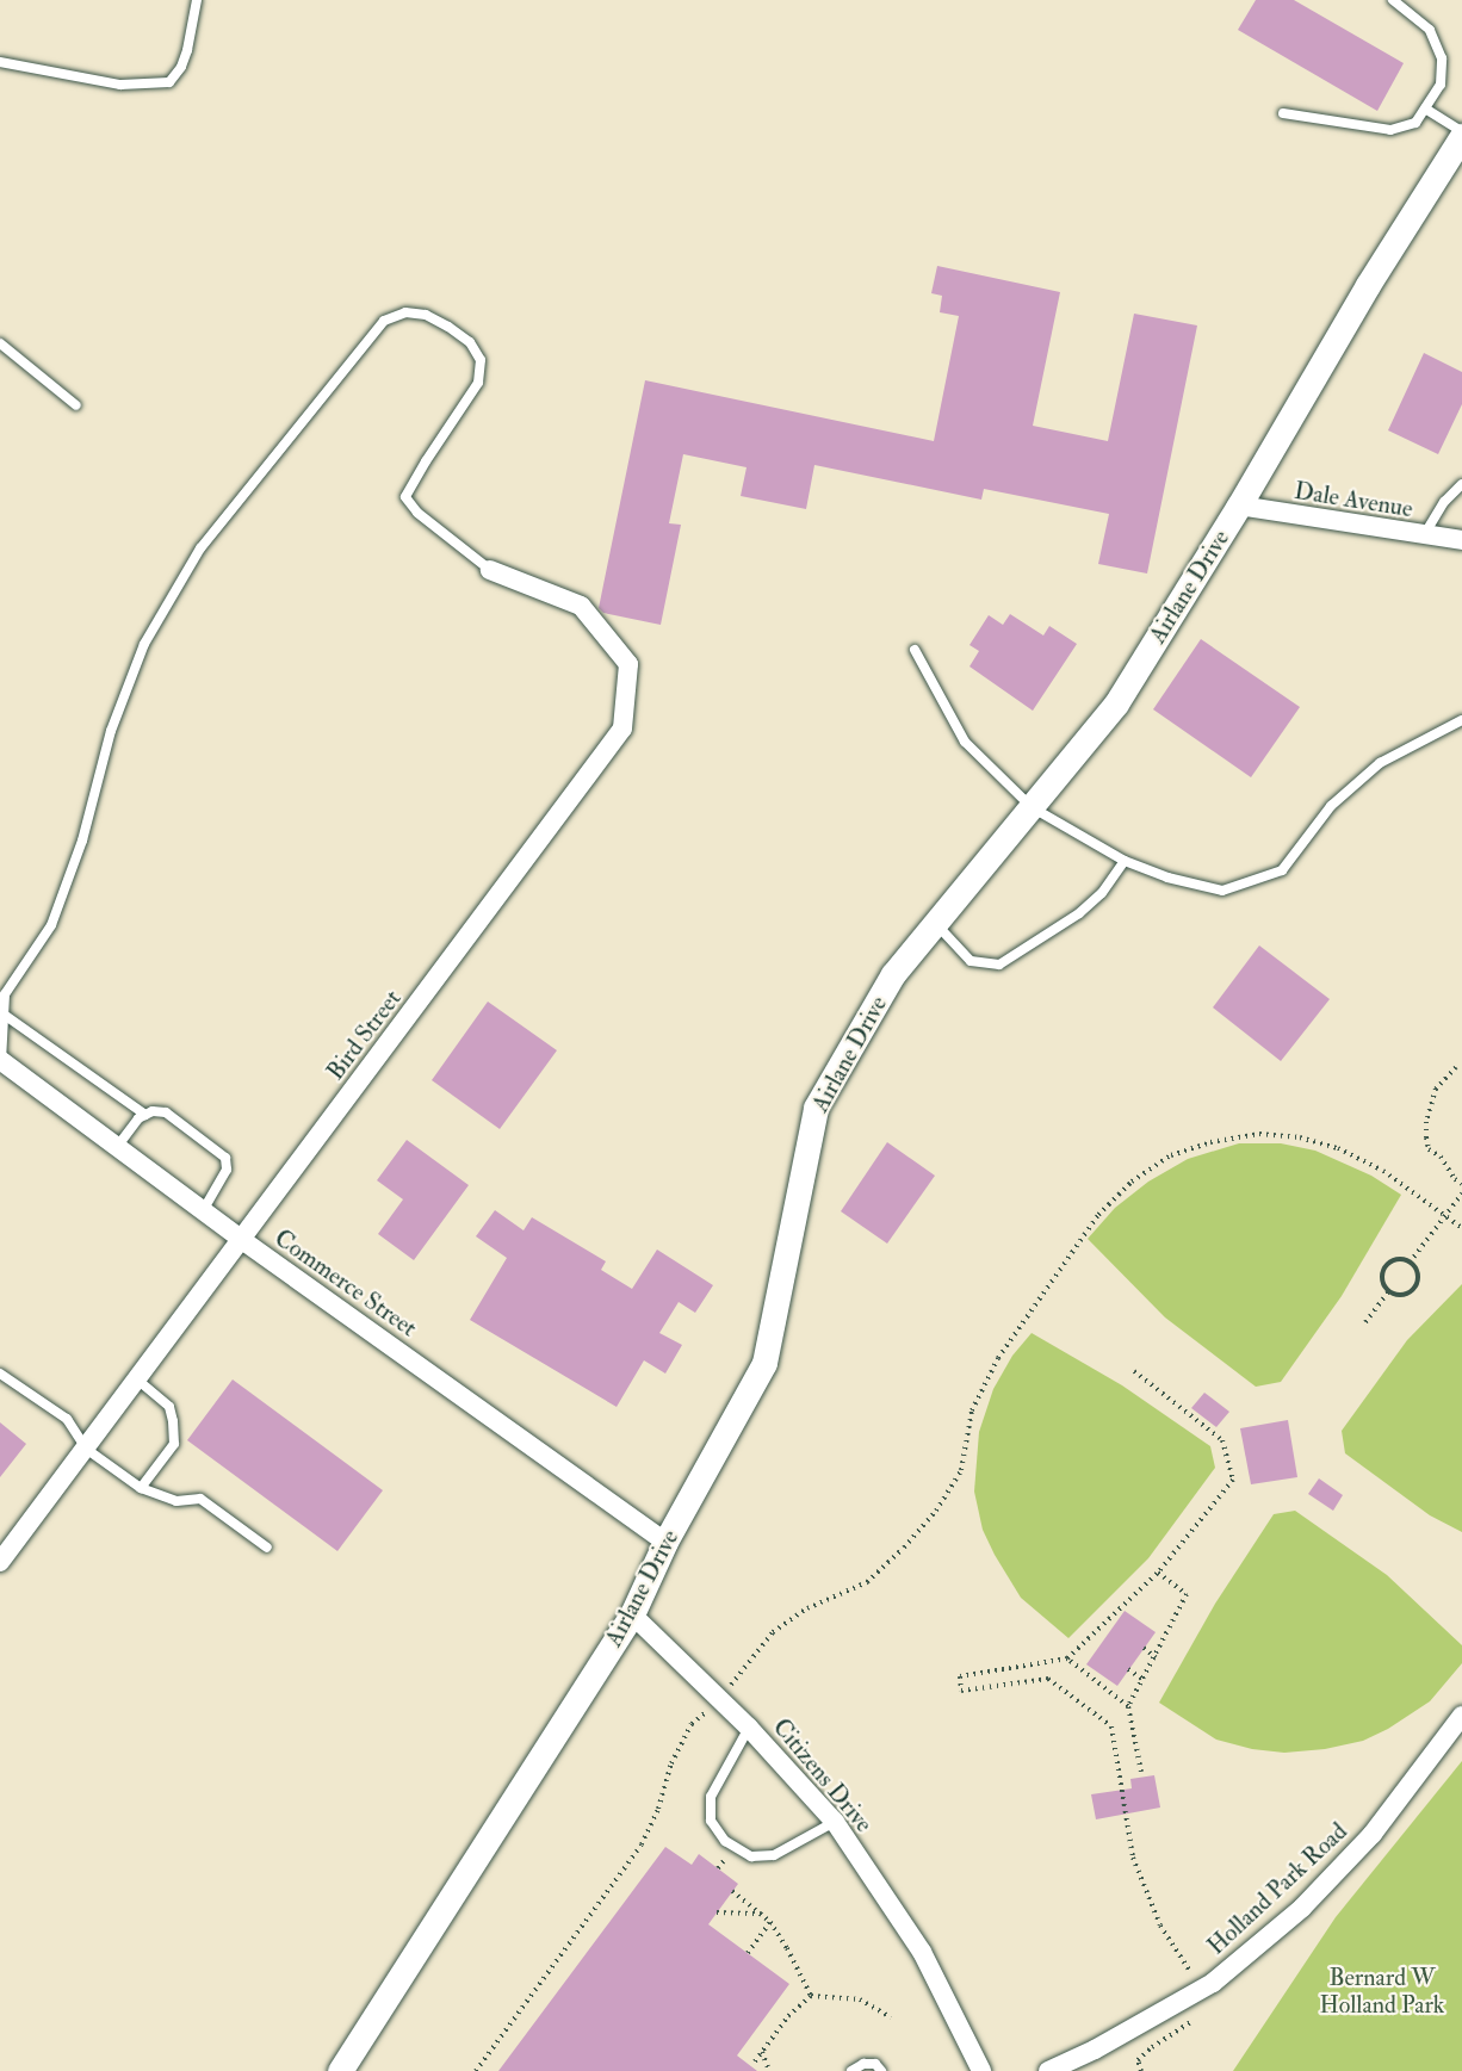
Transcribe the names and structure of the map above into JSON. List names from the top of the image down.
{
  "streets": {
    "street": [
      "Dale Avenue",
      "Airlane Drive",
      "Bird Street",
      "Commerce Street",
      "Citizens Drive",
      "Holland Park Road"
    ]
  },
  "crossings": [
    ["Dale Avenue", "Airlane Drive"],
    ["Airlane Drive", "Commerce Street"],
    ["Airlane Drive", "Citizens Drive"],
    ["Bird Street", "Commerce Street"]
  ],
  "parks": ["Bernard W Holland Park"]
}
